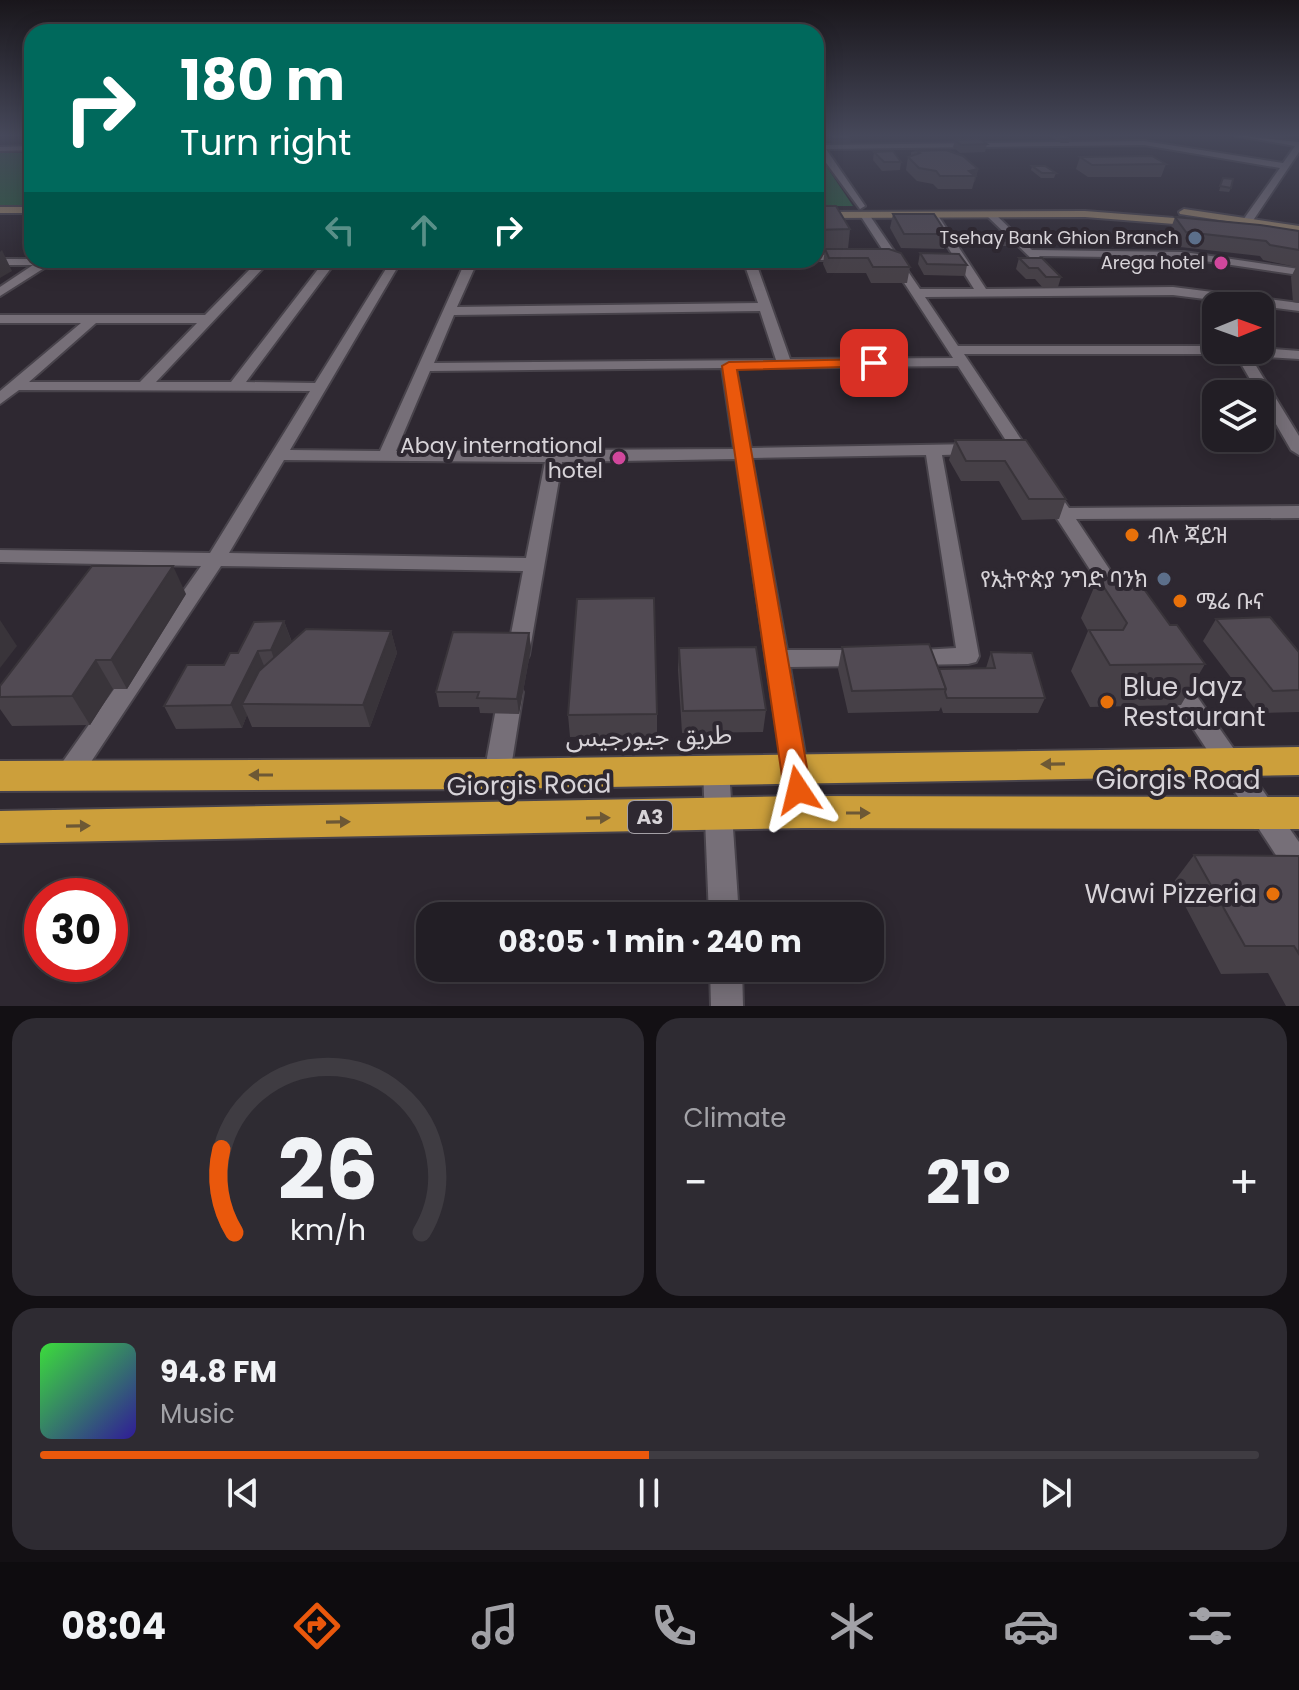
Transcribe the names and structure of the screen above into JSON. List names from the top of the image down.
{
  "streets": {
    "highway": ["طريق جيورجيس", "Giorgis Road", "A3"]
  },
  "one_way": ["طريق جيورجيس", "Giorgis Road"],
  "places": [
    "Tsehay Bank Ghion Branch",
    "Arega hotel",
    "Abay international hotel",
    "ብሉ ጃይዝ",
    "የኢትዮጵያ ንግድ ባንክ",
    "ሜሬ ቡና",
    "Blue Jayz Restaurant",
    "Wawi Pizzeria"
  ],
  "north": "right",
  "page": {
    "turn": ["180 m", "Turn right"],
    "limit": "30",
    "trip": "08:05 · 1 min · 240 m",
    "tile": "Climate",
    "heat": ["−", "21°", "+"],
    "song": ["94.8 FM", "Music"],
    "tabs": "08:04",
    "gauge": ["26", "km/h"]
  }
}
